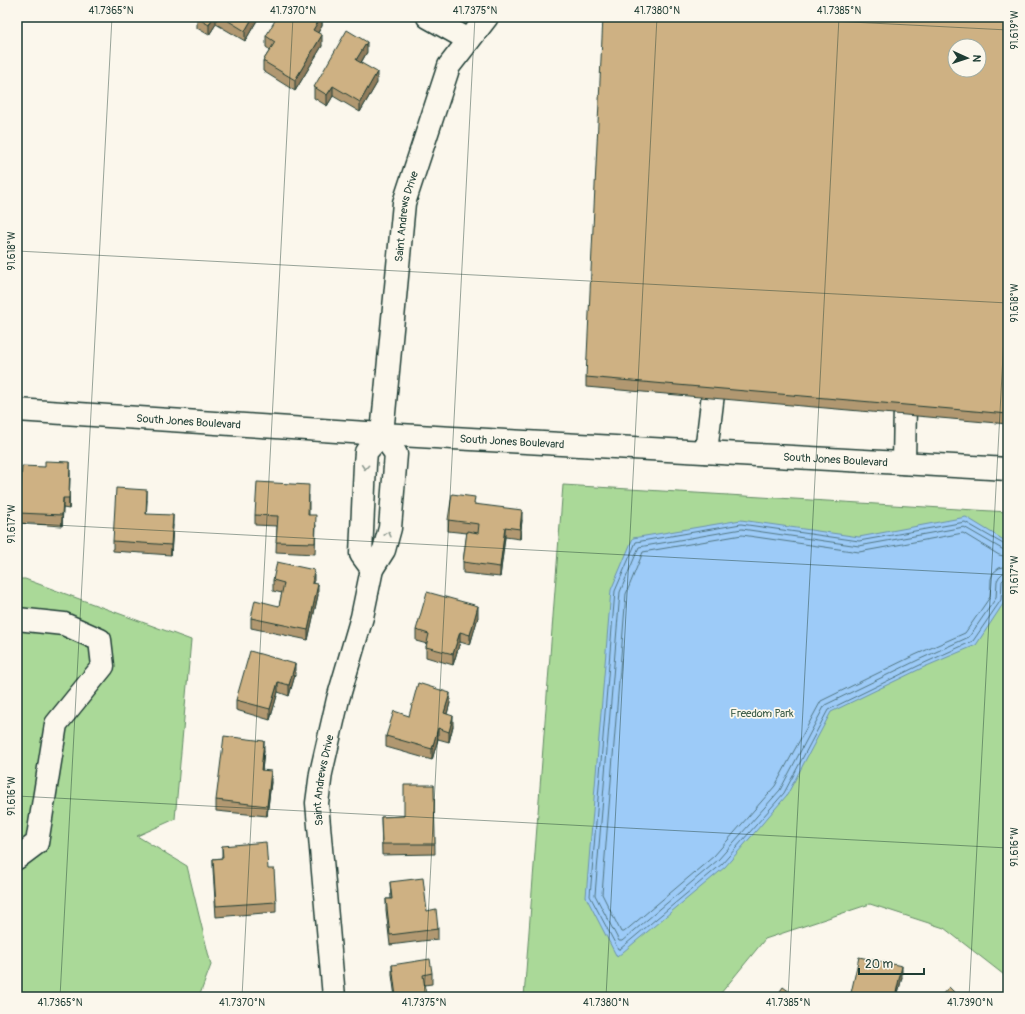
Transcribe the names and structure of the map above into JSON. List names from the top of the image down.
{
  "streets": {
    "street": ["Saint Andrews Drive", "South Jones Boulevard"]
  },
  "crossings": [
    ["Saint Andrews Drive", "South Jones Boulevard"]
  ],
  "parks": ["Freedom Park"],
  "scale_bar": "20 m",
  "north": "right",
  "coordinates": [
    "41.7365°N",
    "41.7370°N",
    "41.7375°N",
    "41.7380°N",
    "41.7385°N",
    "91.619°W",
    "91.618°W",
    "91.617°W",
    "91.616°W",
    "41.7390°N"
  ]
}
